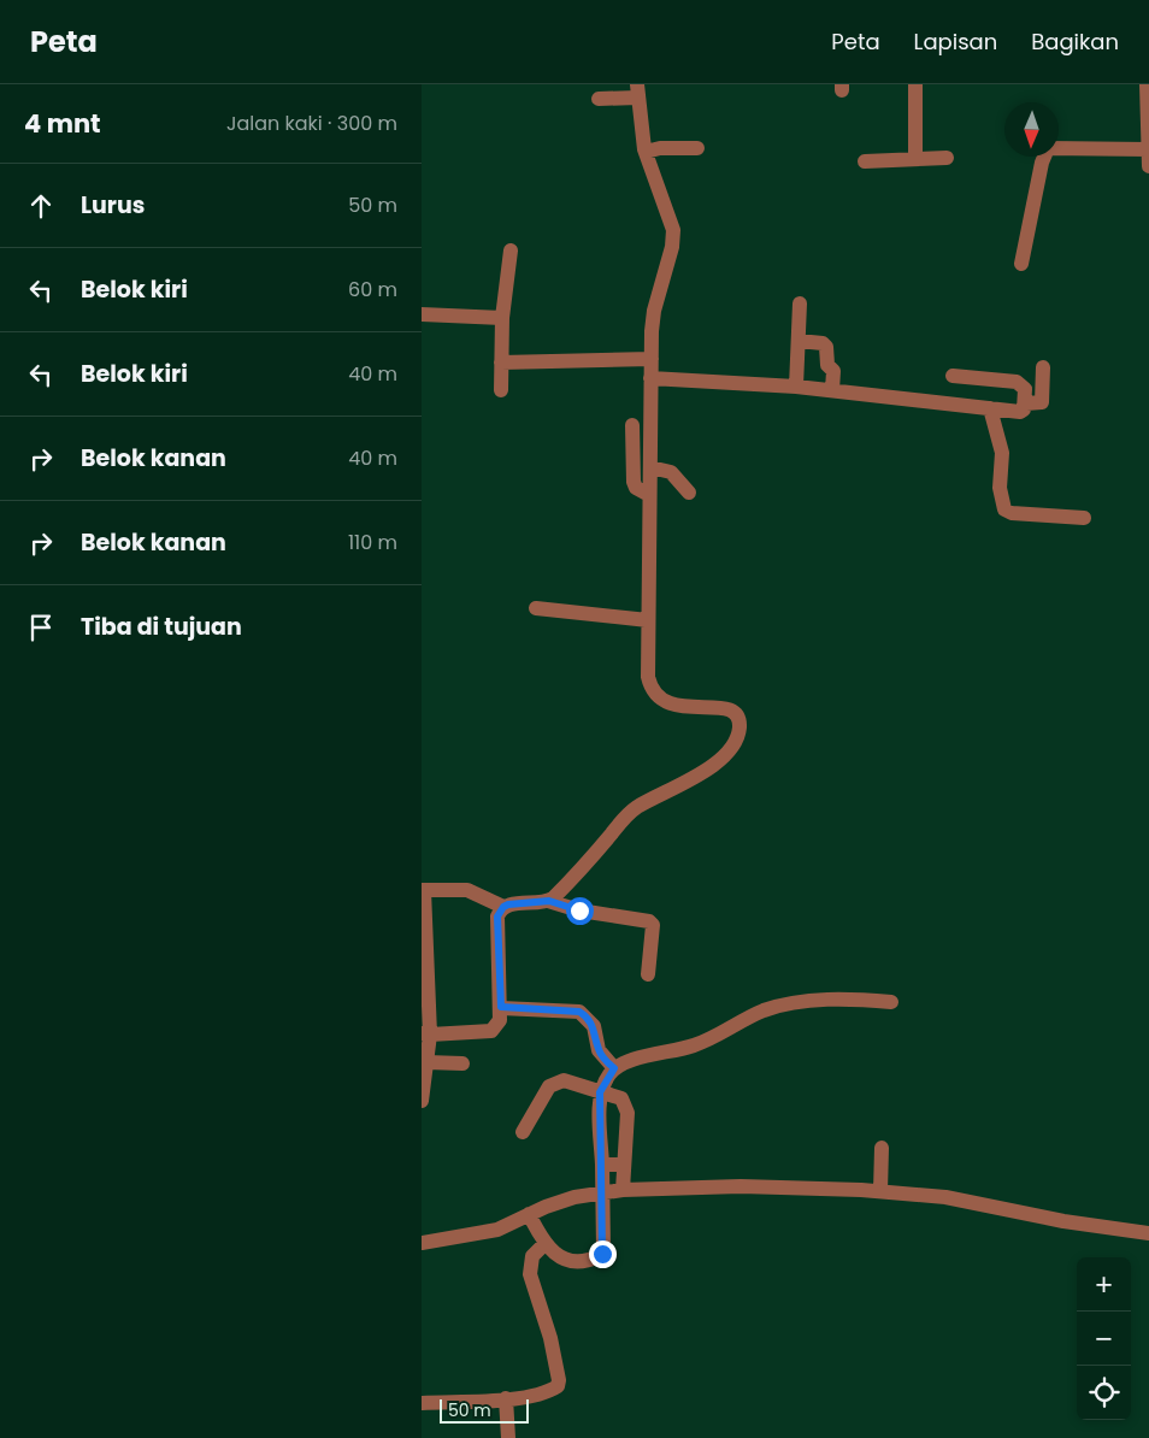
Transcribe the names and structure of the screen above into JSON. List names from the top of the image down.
{
  "scale_bar": "50 m",
  "north": "bottom",
  "page": {
    "header": "Peta",
    "nav": ["Peta", "Lapisan", "Bagikan"],
    "heading": ["4 mnt", "Jalan kaki · 300 m"],
    "list": [
      ["Lurus", "50 m"],
      ["Belok kiri", "60 m"],
      ["Belok kiri", "40 m"],
      ["Belok kanan", "40 m"],
      ["Belok kanan", "110 m"],
      "Tiba di tujuan"
    ],
    "map_buttons": ["+", "−"],
    "scale": "50 m"
  }
}
